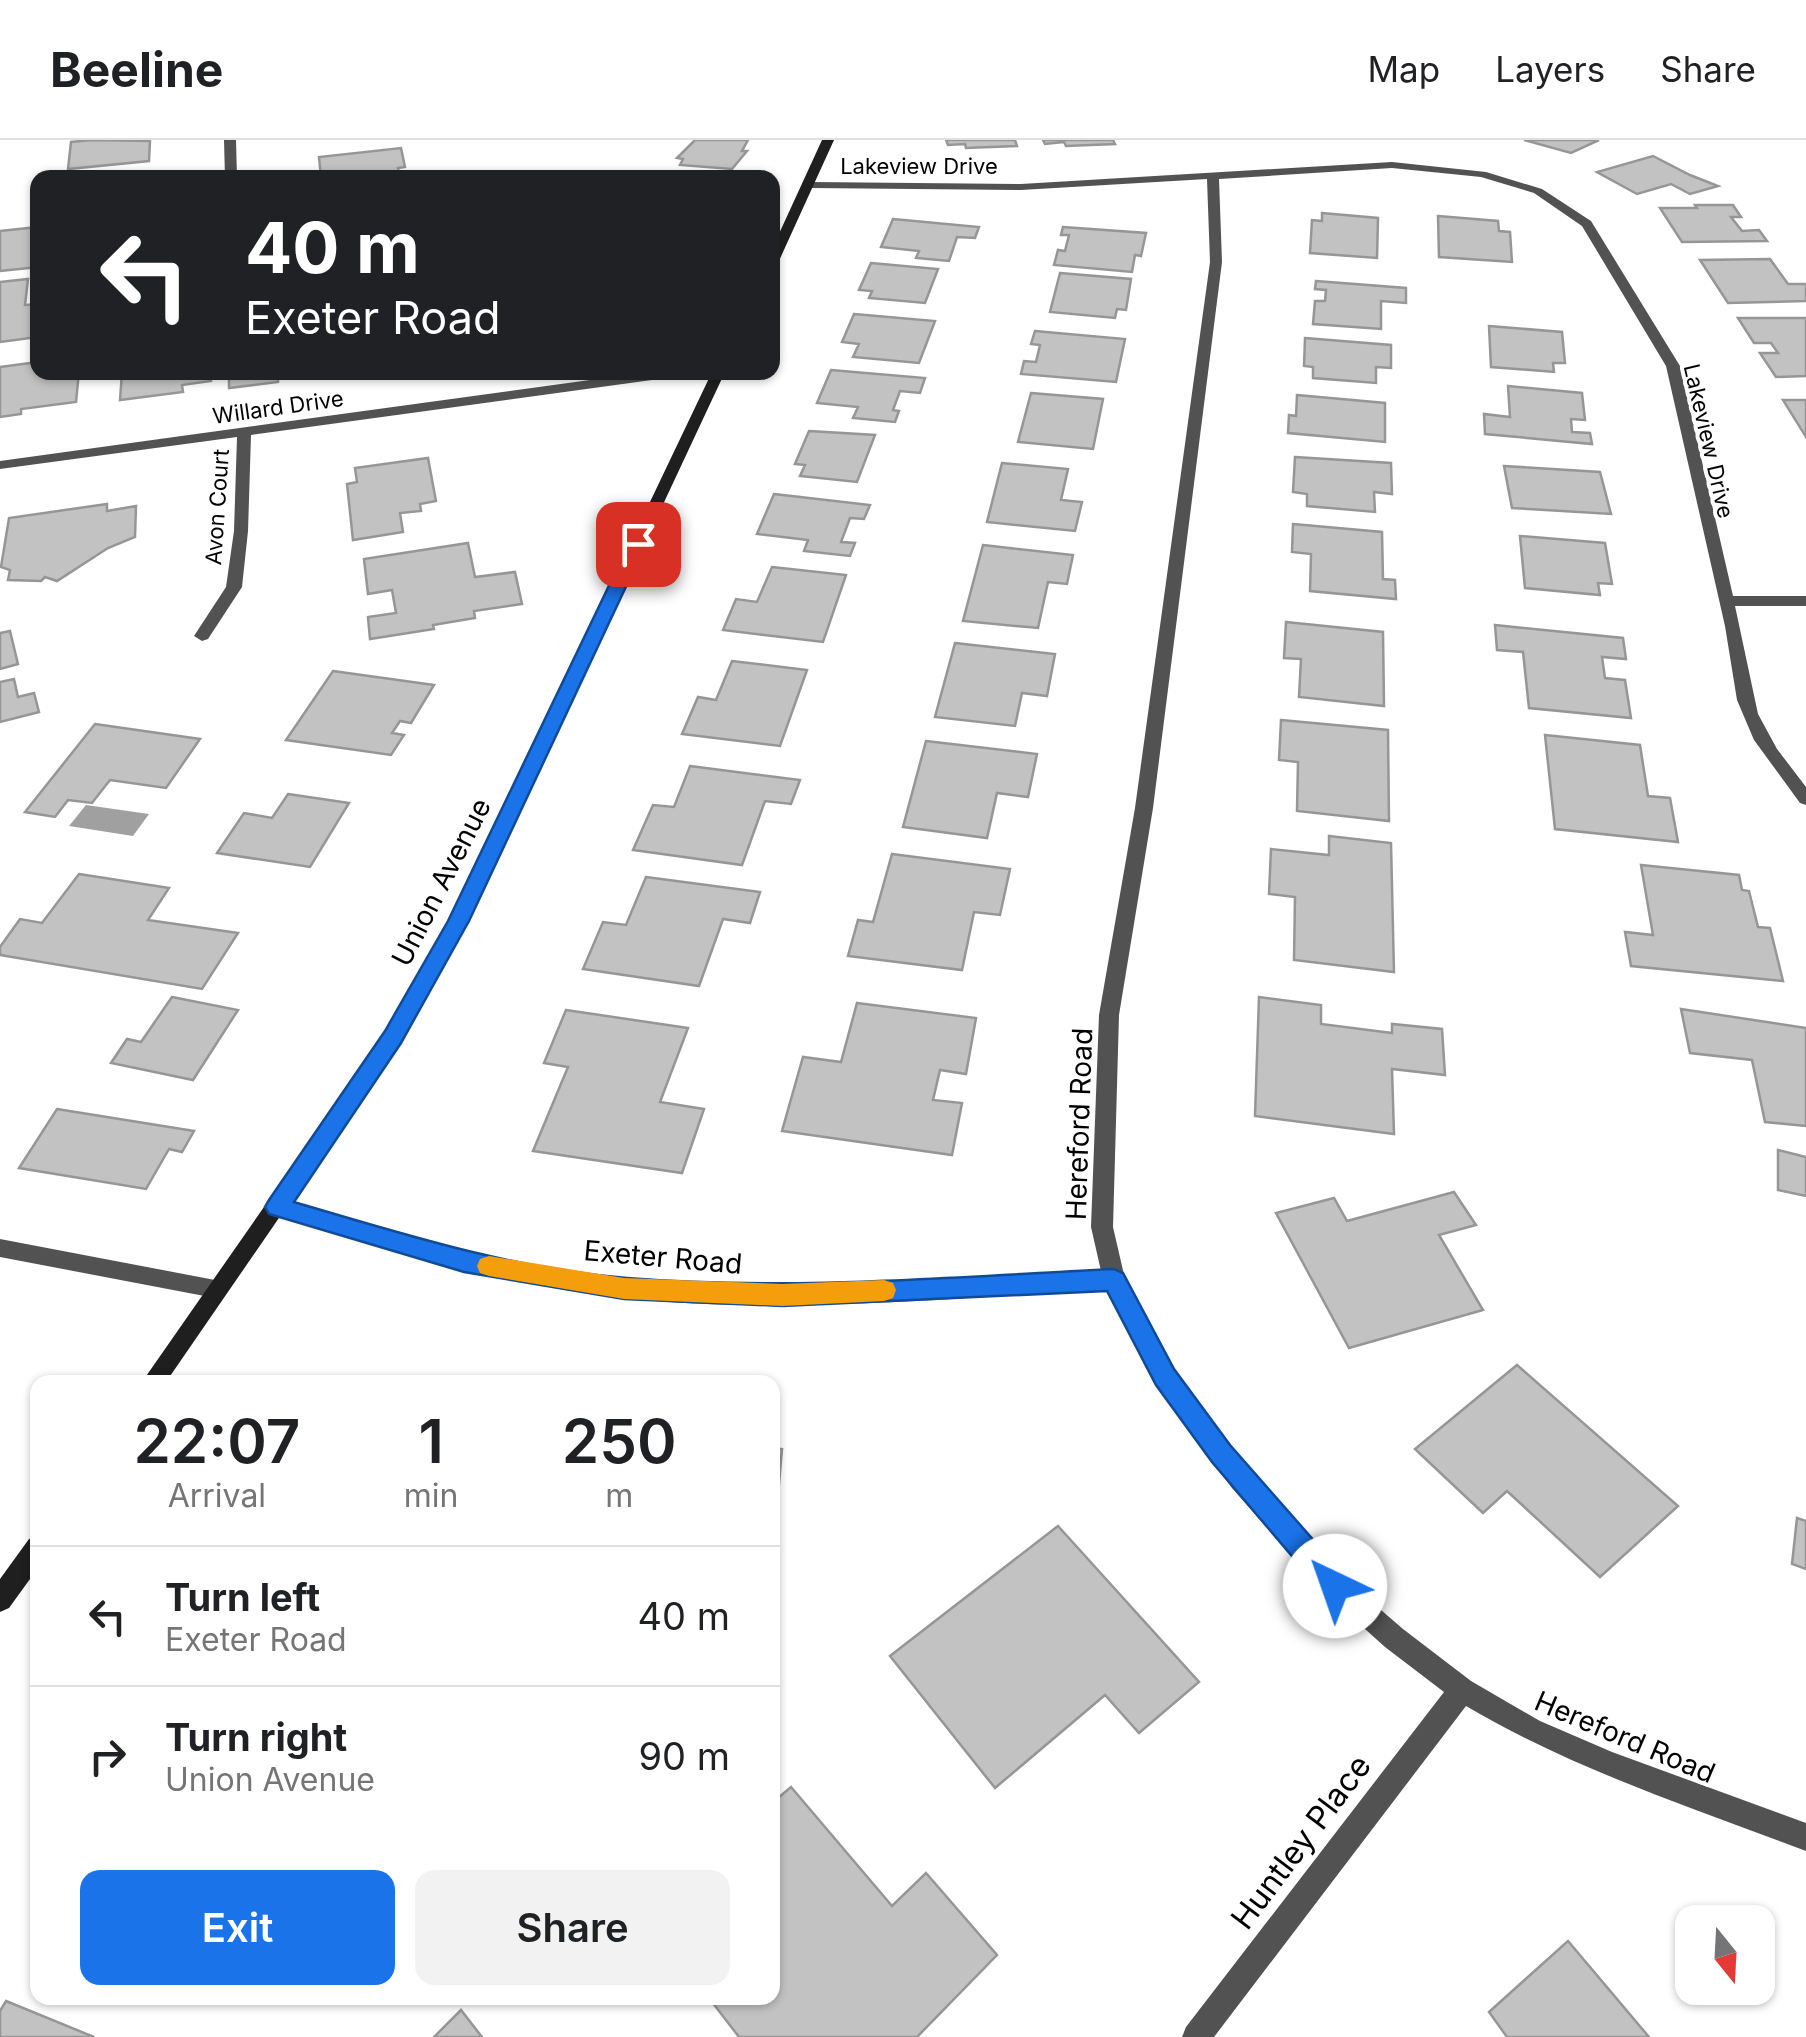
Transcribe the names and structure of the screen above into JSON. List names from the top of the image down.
{
  "streets": {
    "main road": ["Union Avenue"],
    "street": [
      "Lakeview Drive",
      "Willard Drive",
      "Avon Court",
      "Hereford Road",
      "Exeter Road",
      "Huntley Place"
    ]
  },
  "crossings": [
    ["Lakeview Drive", "Hereford Road"],
    ["Willard Drive", "Avon Court"],
    ["Union Avenue", "Exeter Road"],
    ["Hereford Road", "Exeter Road"],
    ["Hereford Road", "Huntley Place"]
  ],
  "north": "bottom",
  "page": {
    "header": "Beeline",
    "nav": ["Map", "Layers", "Share"],
    "turn": ["40 m", "Exeter Road"],
    "eta": [
      "22:07",
      "Arrival",
      "1",
      "min",
      "250",
      "m"
    ],
    "list": [
      {
        "name": "Turn left",
        "note": "Exeter Road",
        "value": "40 m"
      },
      {
        "name": "Turn right",
        "note": "Union Avenue",
        "value": "90 m"
      }
    ],
    "buttons": ["Exit", "Share"]
  }
}
